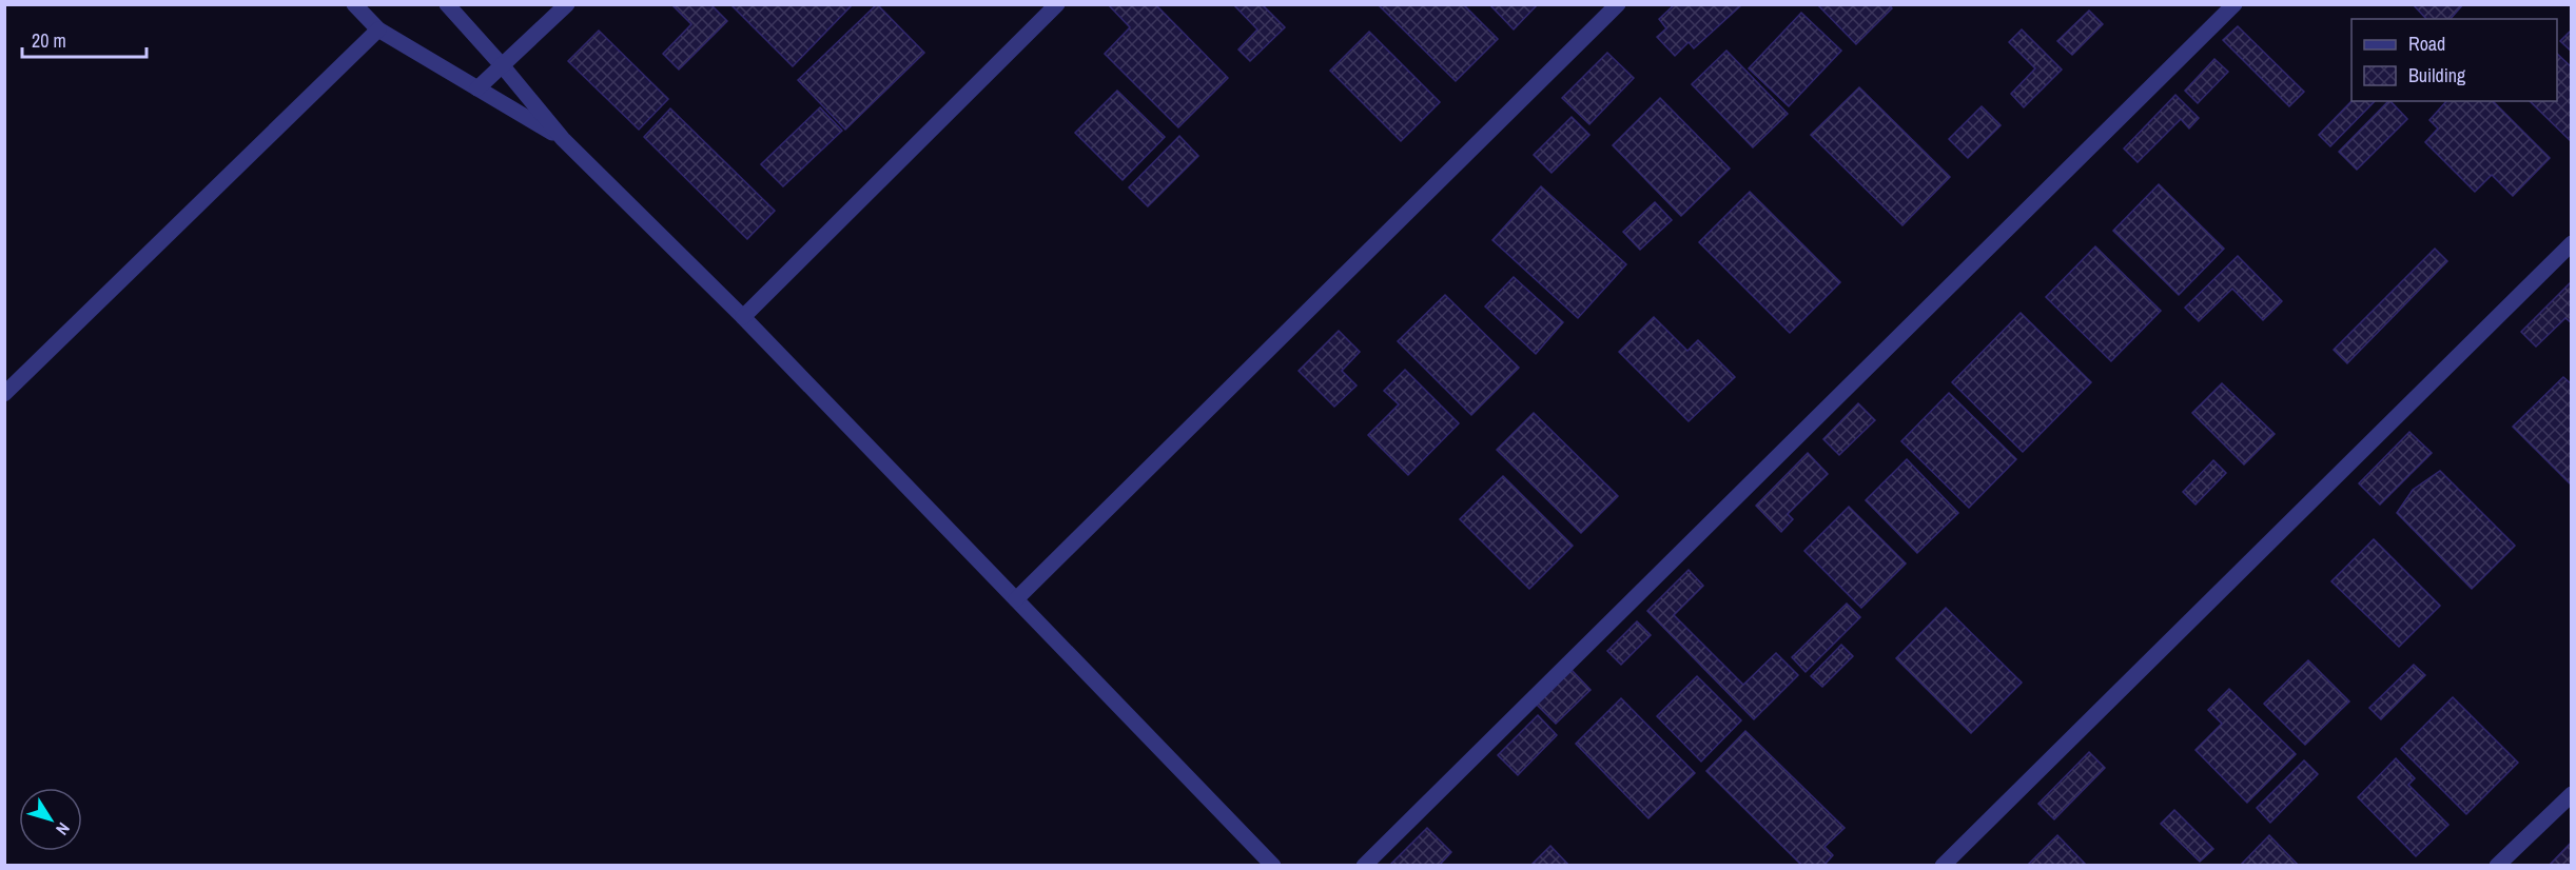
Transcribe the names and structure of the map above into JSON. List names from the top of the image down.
{
  "legend": ["Road", "Building"],
  "scale_bar": "20 m",
  "north": "bottom right"
}
